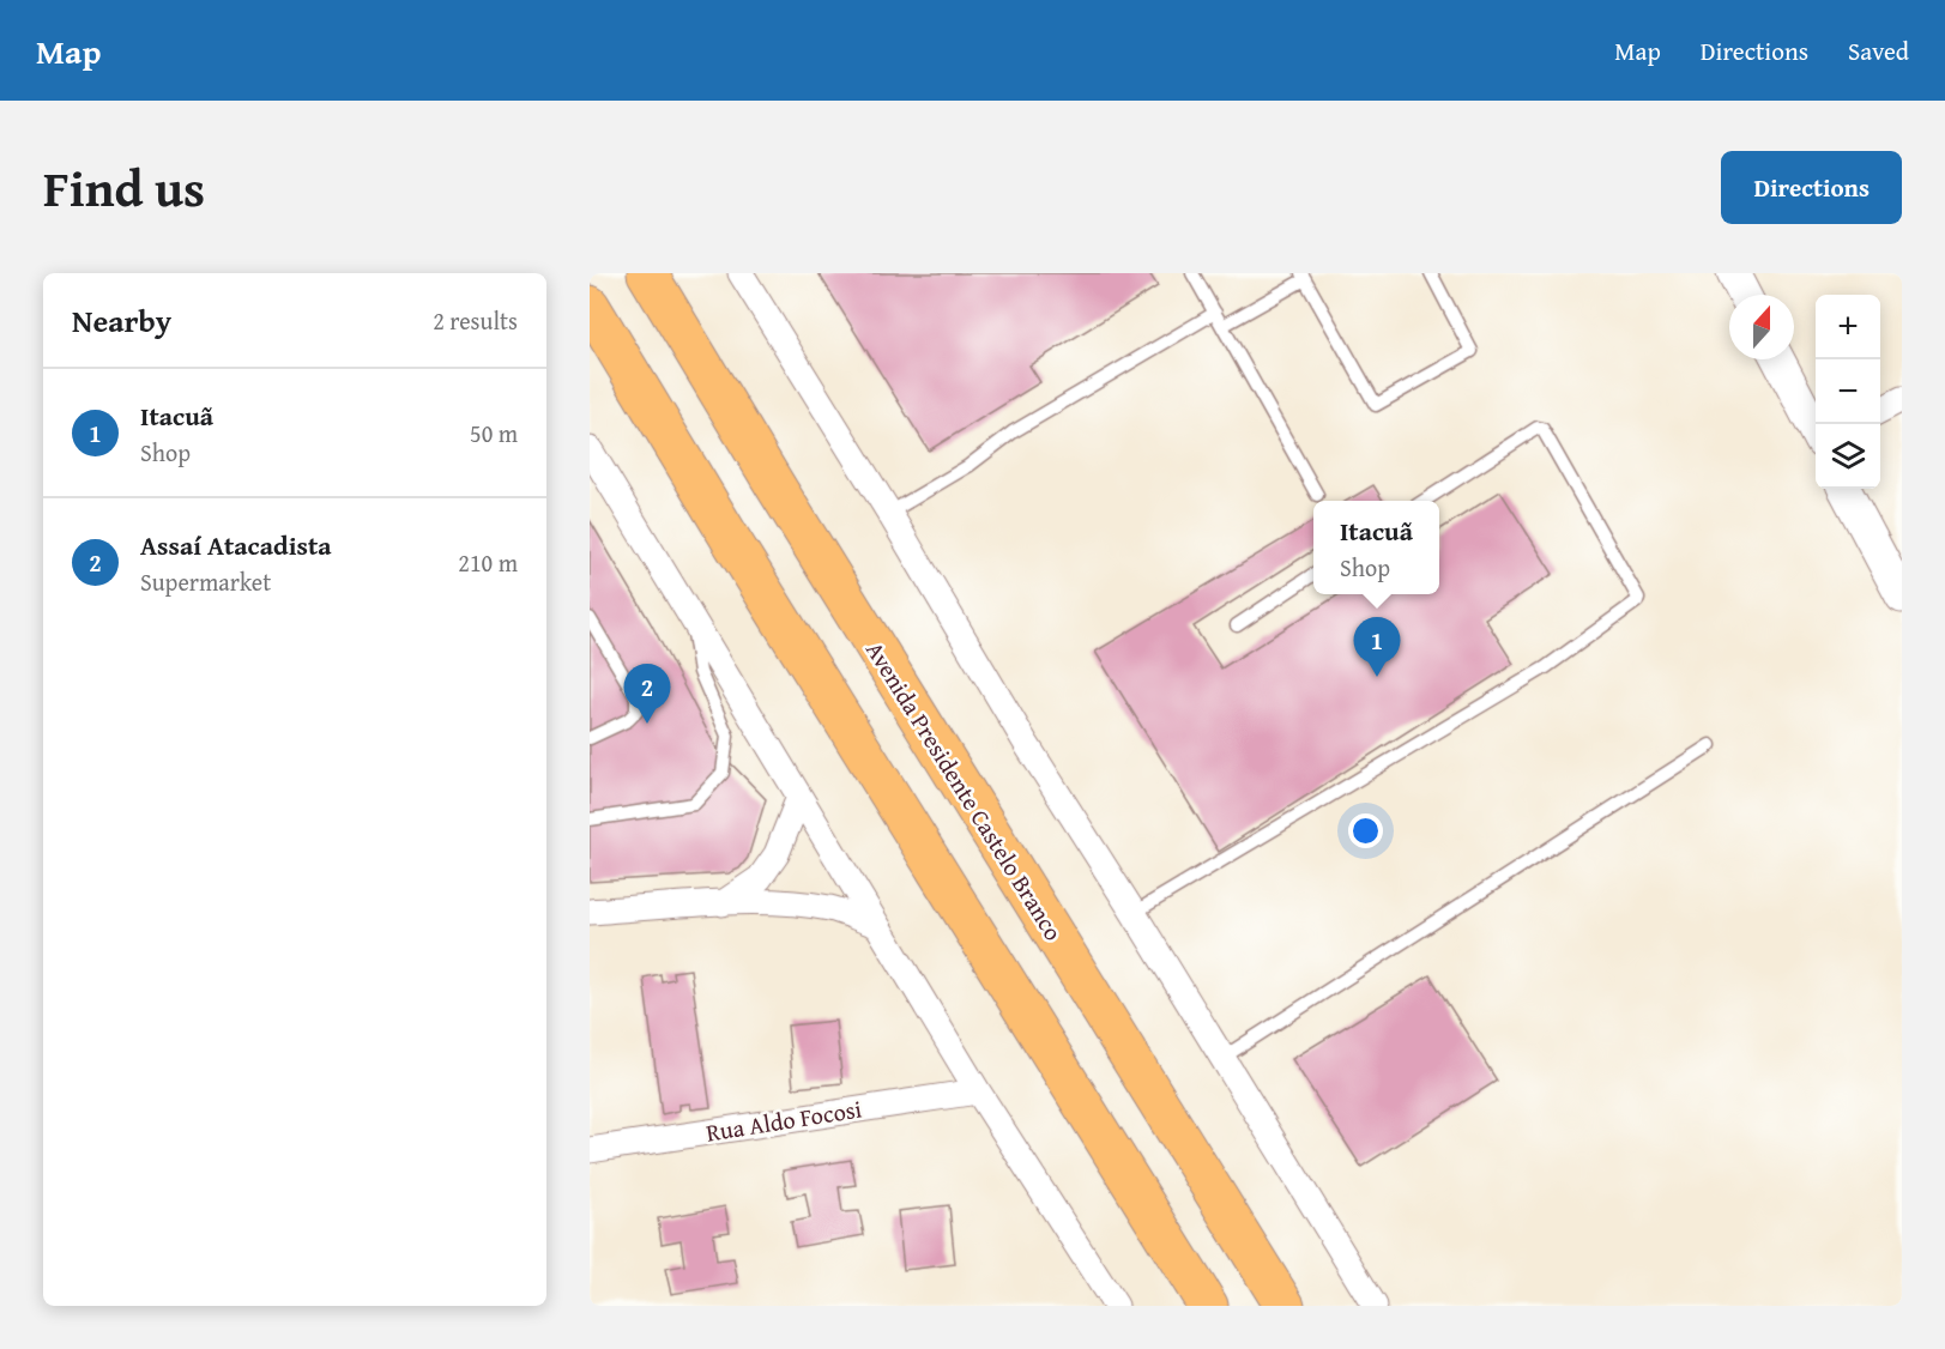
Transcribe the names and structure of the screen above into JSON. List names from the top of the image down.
{
  "streets": {
    "main road": ["Avenida Presidente Castelo Branco"],
    "street": ["Rua Aldo Focosi"]
  },
  "north": "top",
  "page": {
    "header": "Map",
    "nav": ["Map", "Directions", "Saved"],
    "title": "Find us",
    "buttons": "Directions",
    "heading": ["Nearby", "2 results"],
    "map_buttons": ["+", "−"],
    "list": [
      {
        "mark": "1",
        "name": "Itacuã",
        "note": "Shop",
        "value": "50 m"
      },
      {
        "mark": "2",
        "name": "Assaí Atacadista",
        "note": "Supermarket",
        "value": "210 m"
      }
    ],
    "popup": ["Itacuã", "Shop"],
    "pins": ["1", "2"]
  }
}
